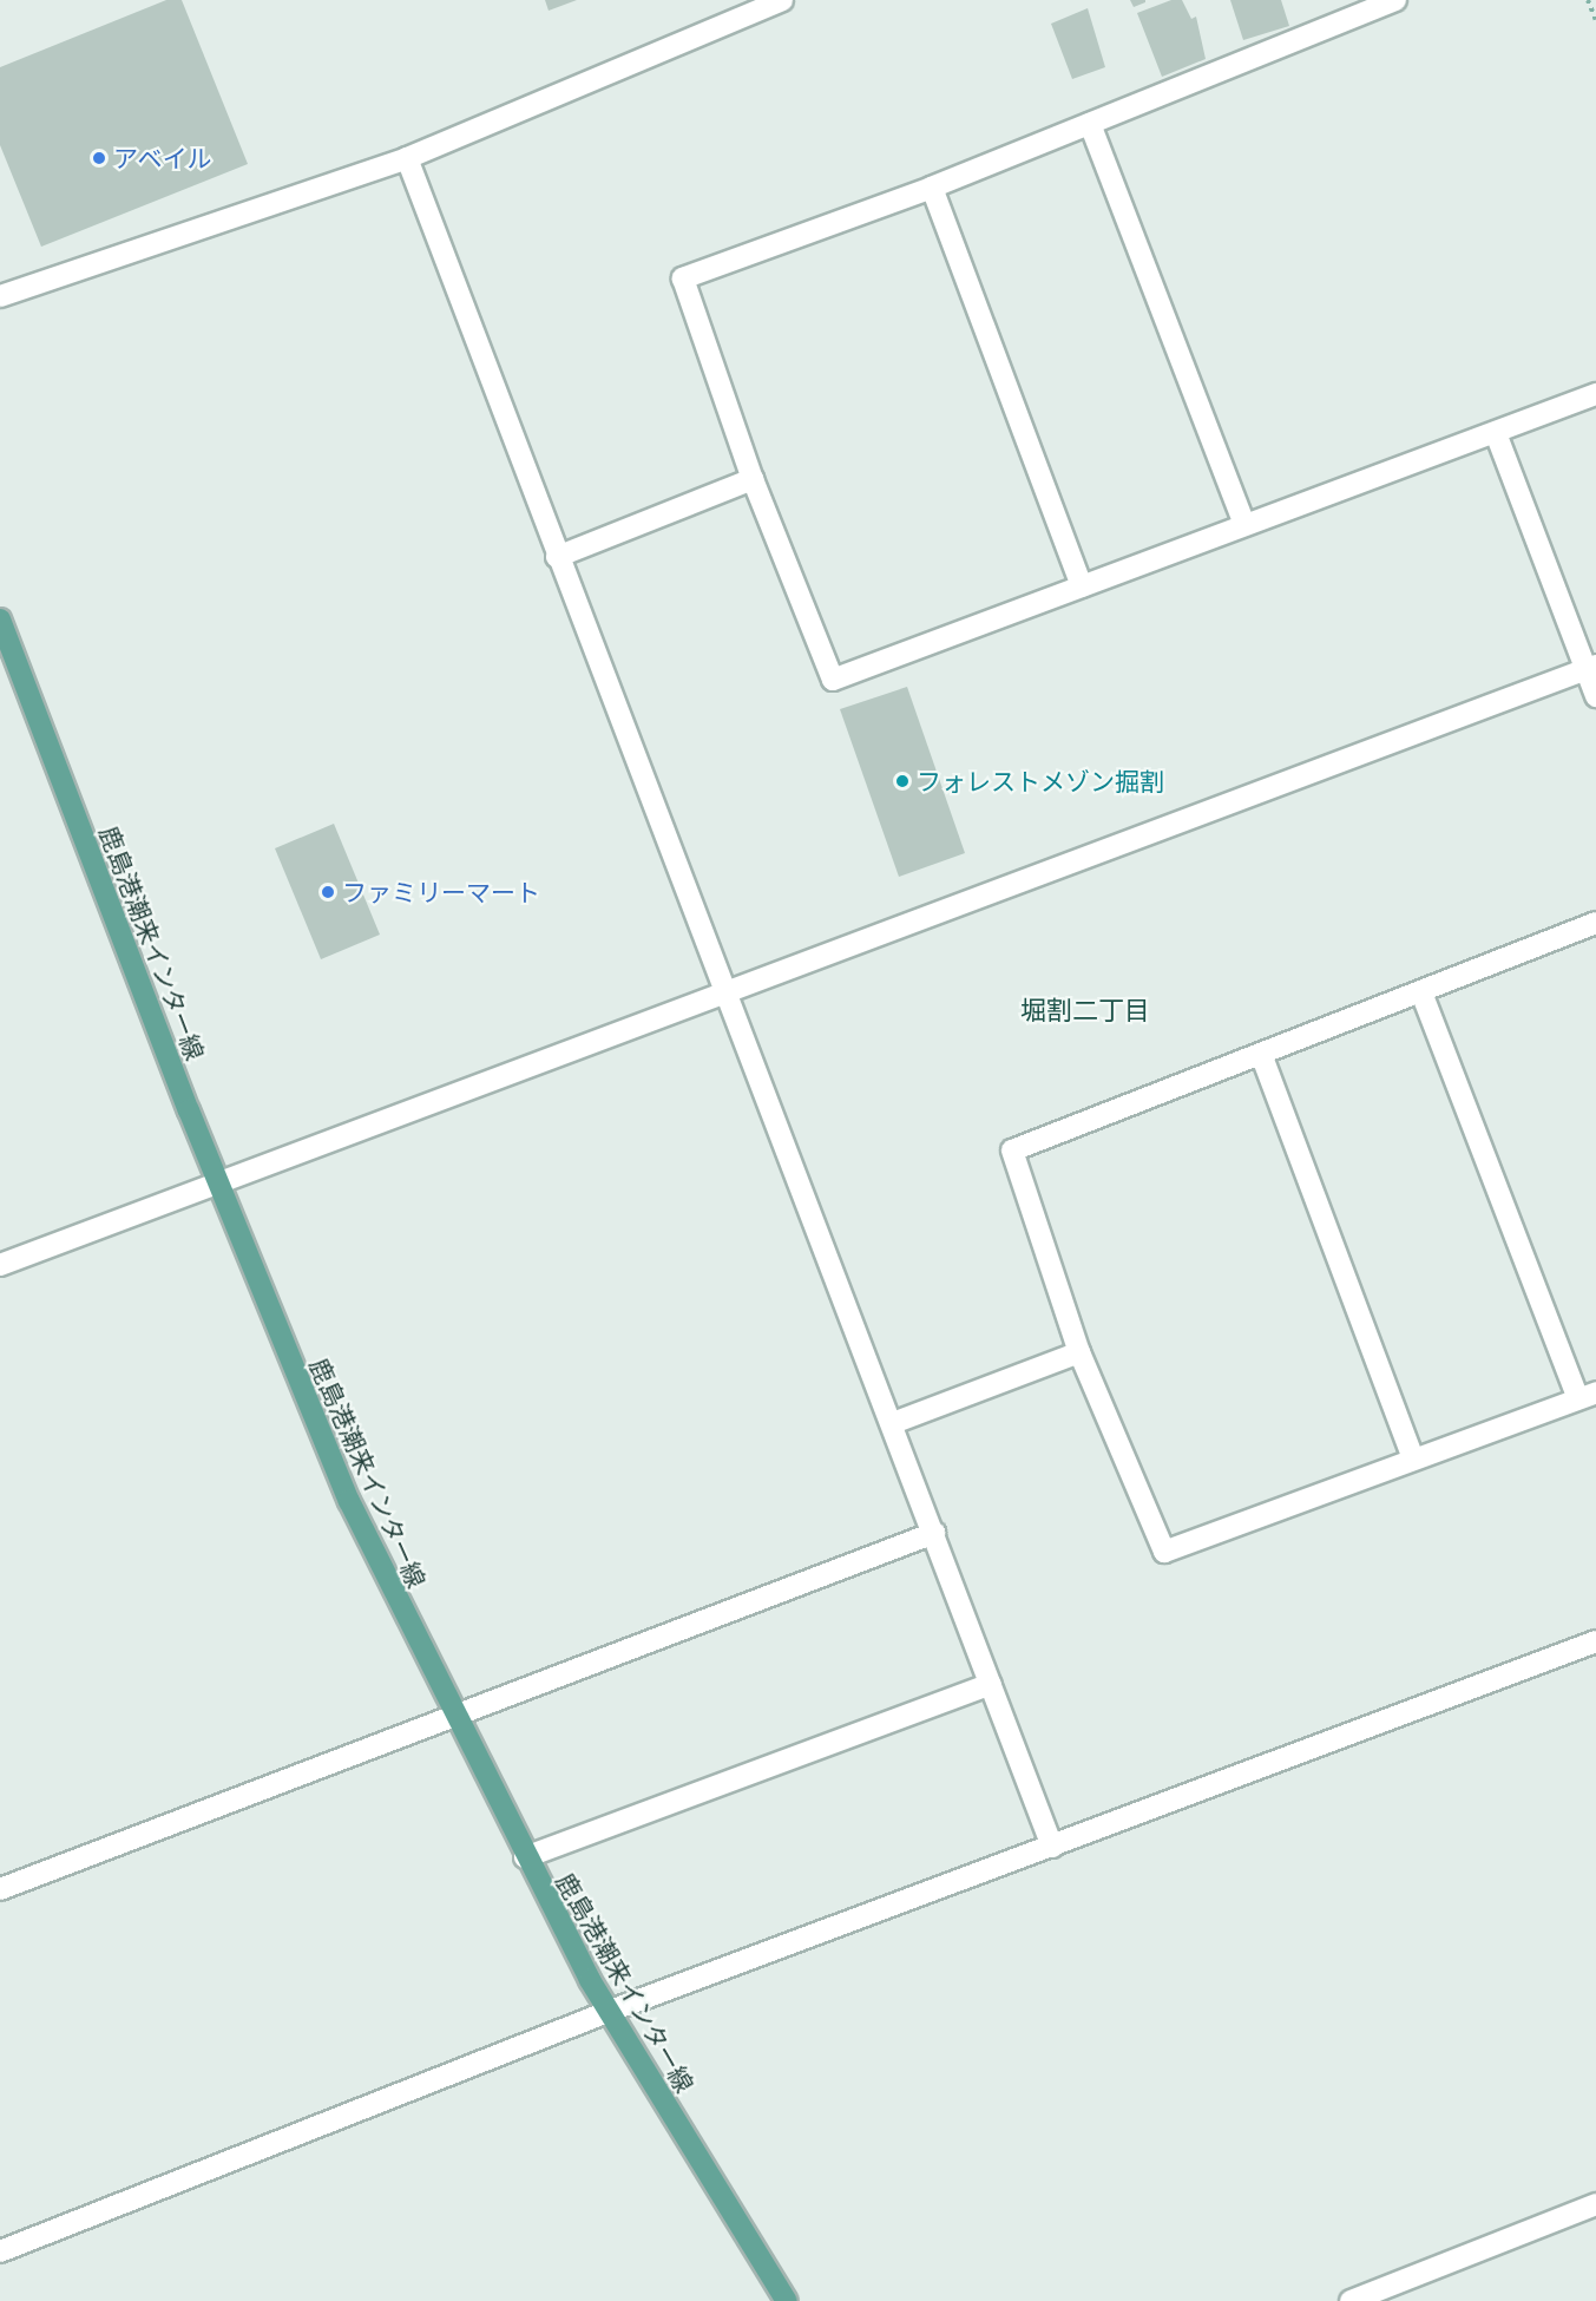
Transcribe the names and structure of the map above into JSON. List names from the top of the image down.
{
  "streets": {
    "main road": ["鹿島港潮来インター線"]
  },
  "districts": ["堀割二丁目"],
  "places": ["アベイル", "フォレストメゾン掘割", "ファミリーマート"]
}
